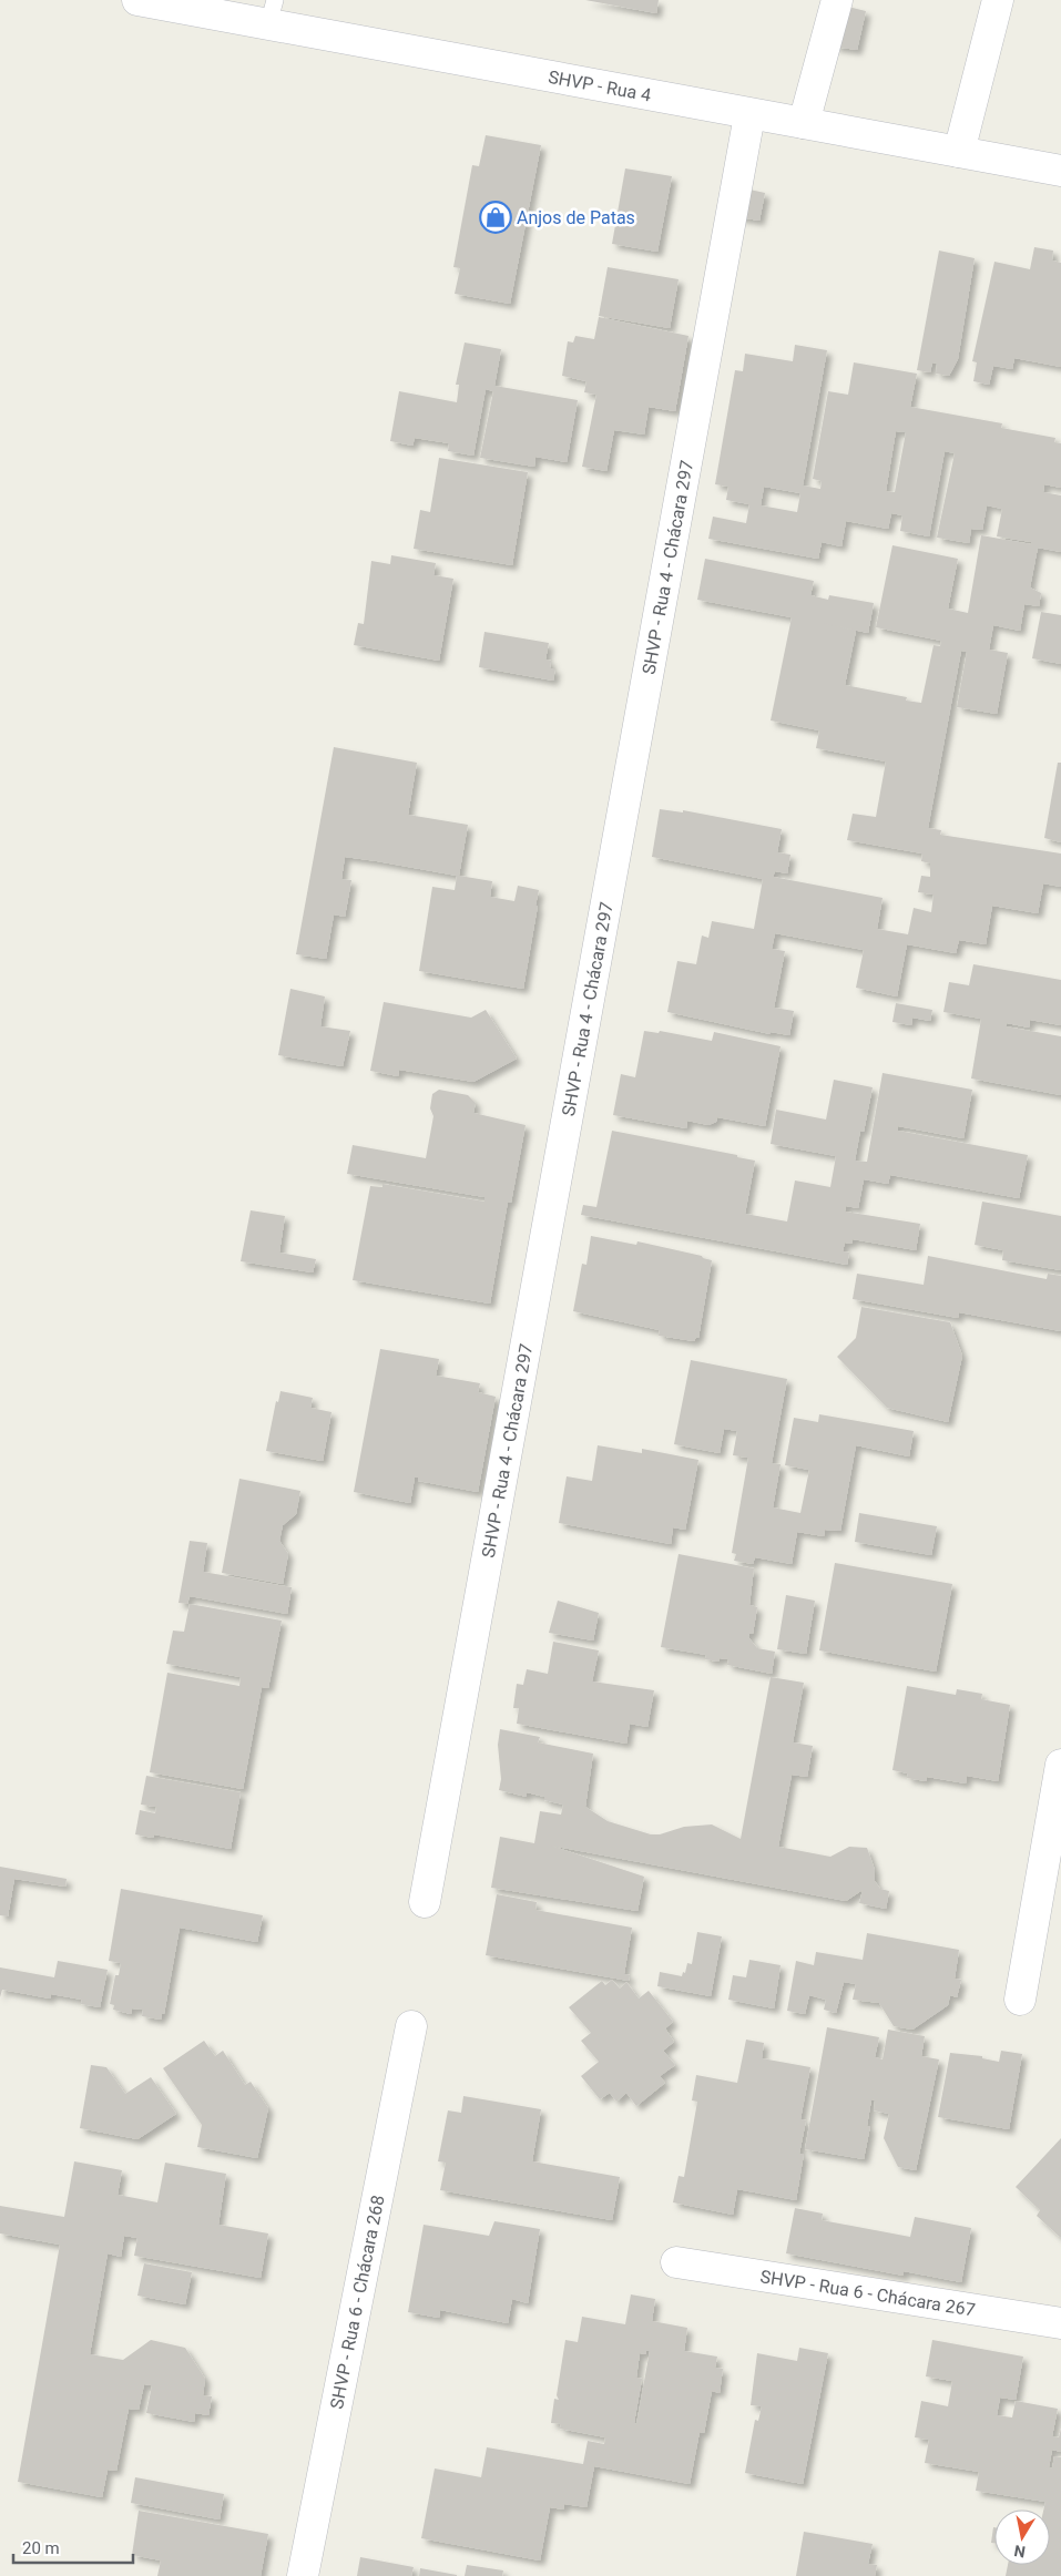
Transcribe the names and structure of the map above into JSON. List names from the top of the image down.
{
  "streets": {
    "street": [
      "SHVP - Rua 4",
      "SHVP - Rua 4 - Chácara 297",
      "SHVP - Rua 6 - Chácara 267",
      "SHVP - Rua 6 - Chácara 268"
    ]
  },
  "crossings": [
    ["SHVP - Rua 4", "SHVP - Rua 4 - Chácara 297"]
  ],
  "places": {
    "shop": ["Anjos de Patas"]
  },
  "scale_bar": "20 m",
  "north": "bottom"
}
